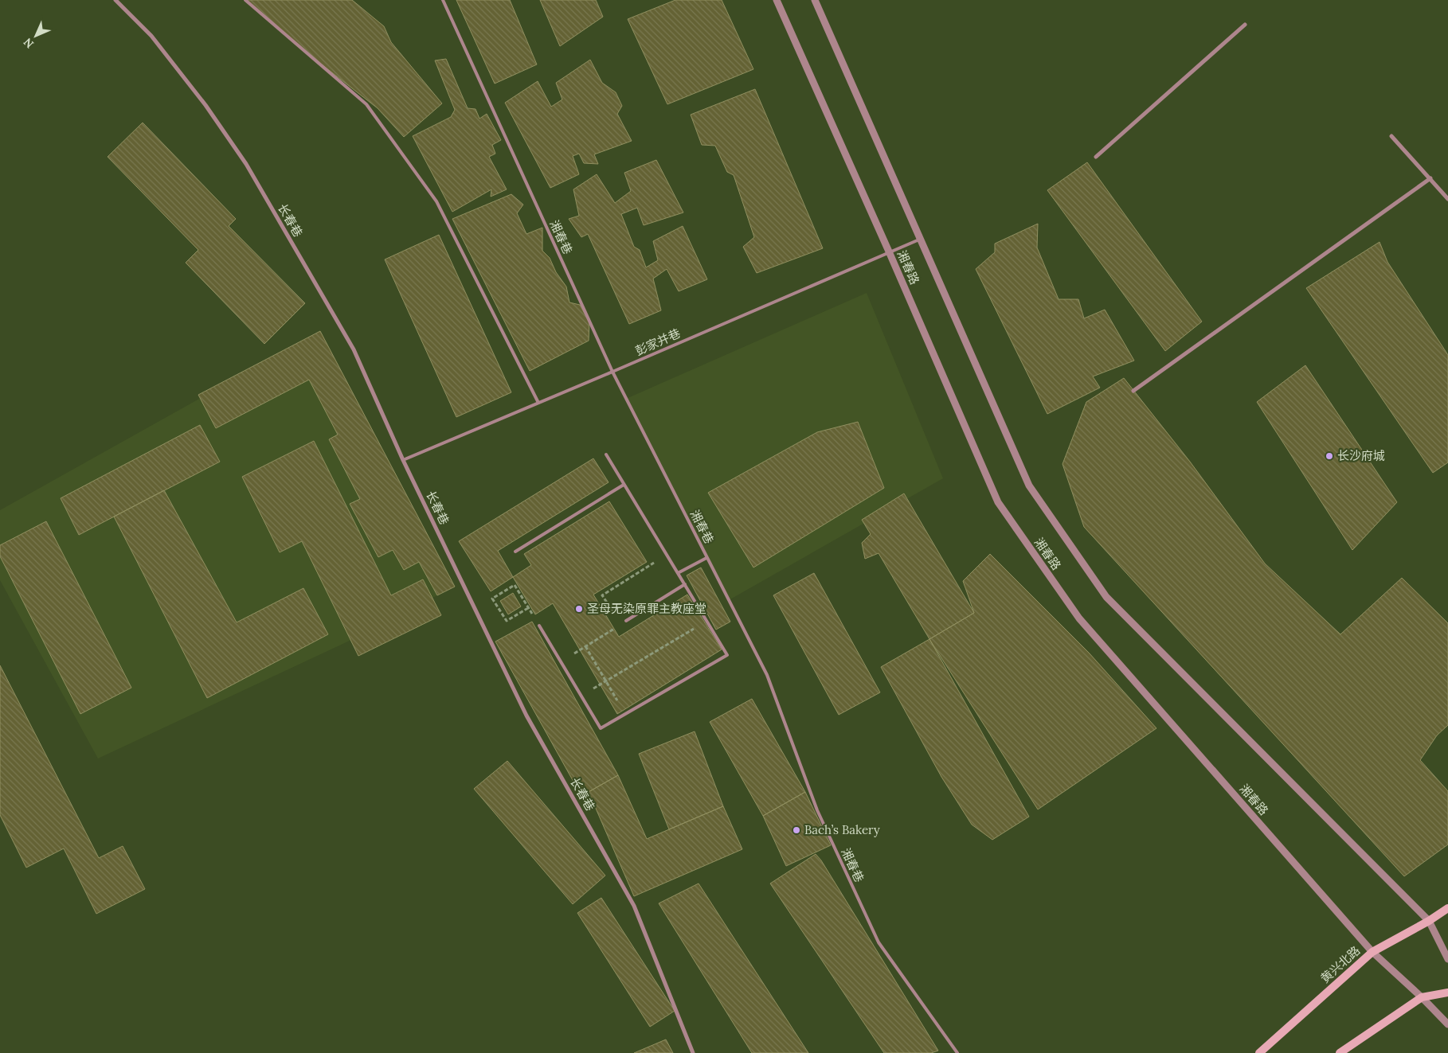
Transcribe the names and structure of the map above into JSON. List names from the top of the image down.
{
  "streets": {
    "main road": ["黄兴北路"],
    "street": ["长春巷", "湘春路"],
    "lane": ["湘春巷", "彭家并巷"]
  },
  "crossings": [
    ["长春巷", "彭家并巷"],
    ["湘春巷", "彭家并巷"],
    ["湘春路", "彭家并巷"],
    ["湘春路", "黄兴北路"]
  ],
  "places": ["长沙府城", "圣母无染原罪主教座堂", "Bach’s Bakery"],
  "north": "bottom left"
}
